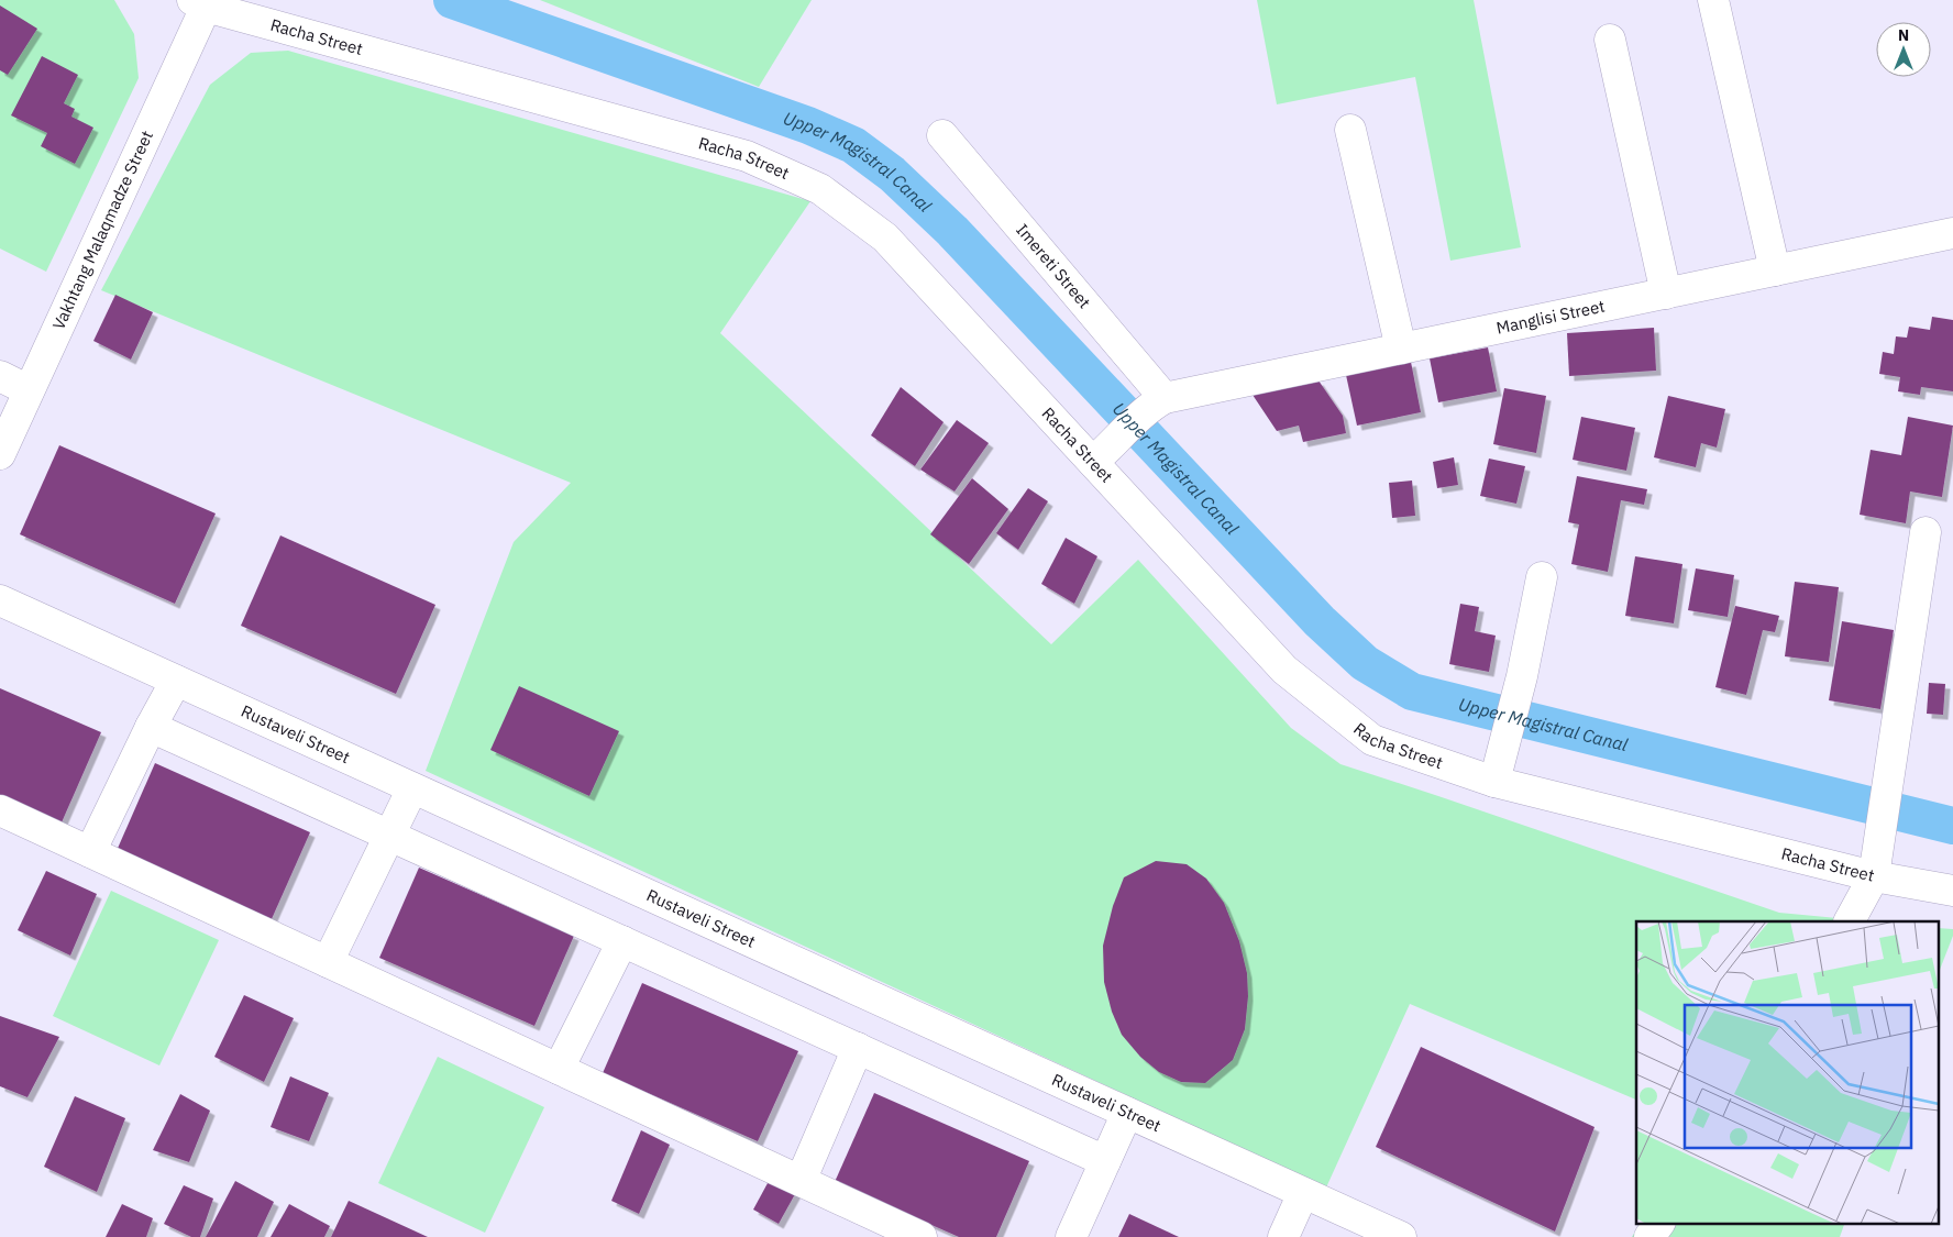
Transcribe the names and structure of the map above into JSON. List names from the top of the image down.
{
  "streets": {
    "street": [
      "Racha Street",
      "Vakhtang Malaqmadze Street",
      "Imereti Street",
      "Manglisi Street",
      "Rustaveli Street"
    ]
  },
  "crossings": [
    ["Racha Street", "Vakhtang Malaqmadze Street"],
    ["Imereti Street", "Manglisi Street"]
  ],
  "water": ["Upper Magistral Canal"],
  "north": "top"
}
